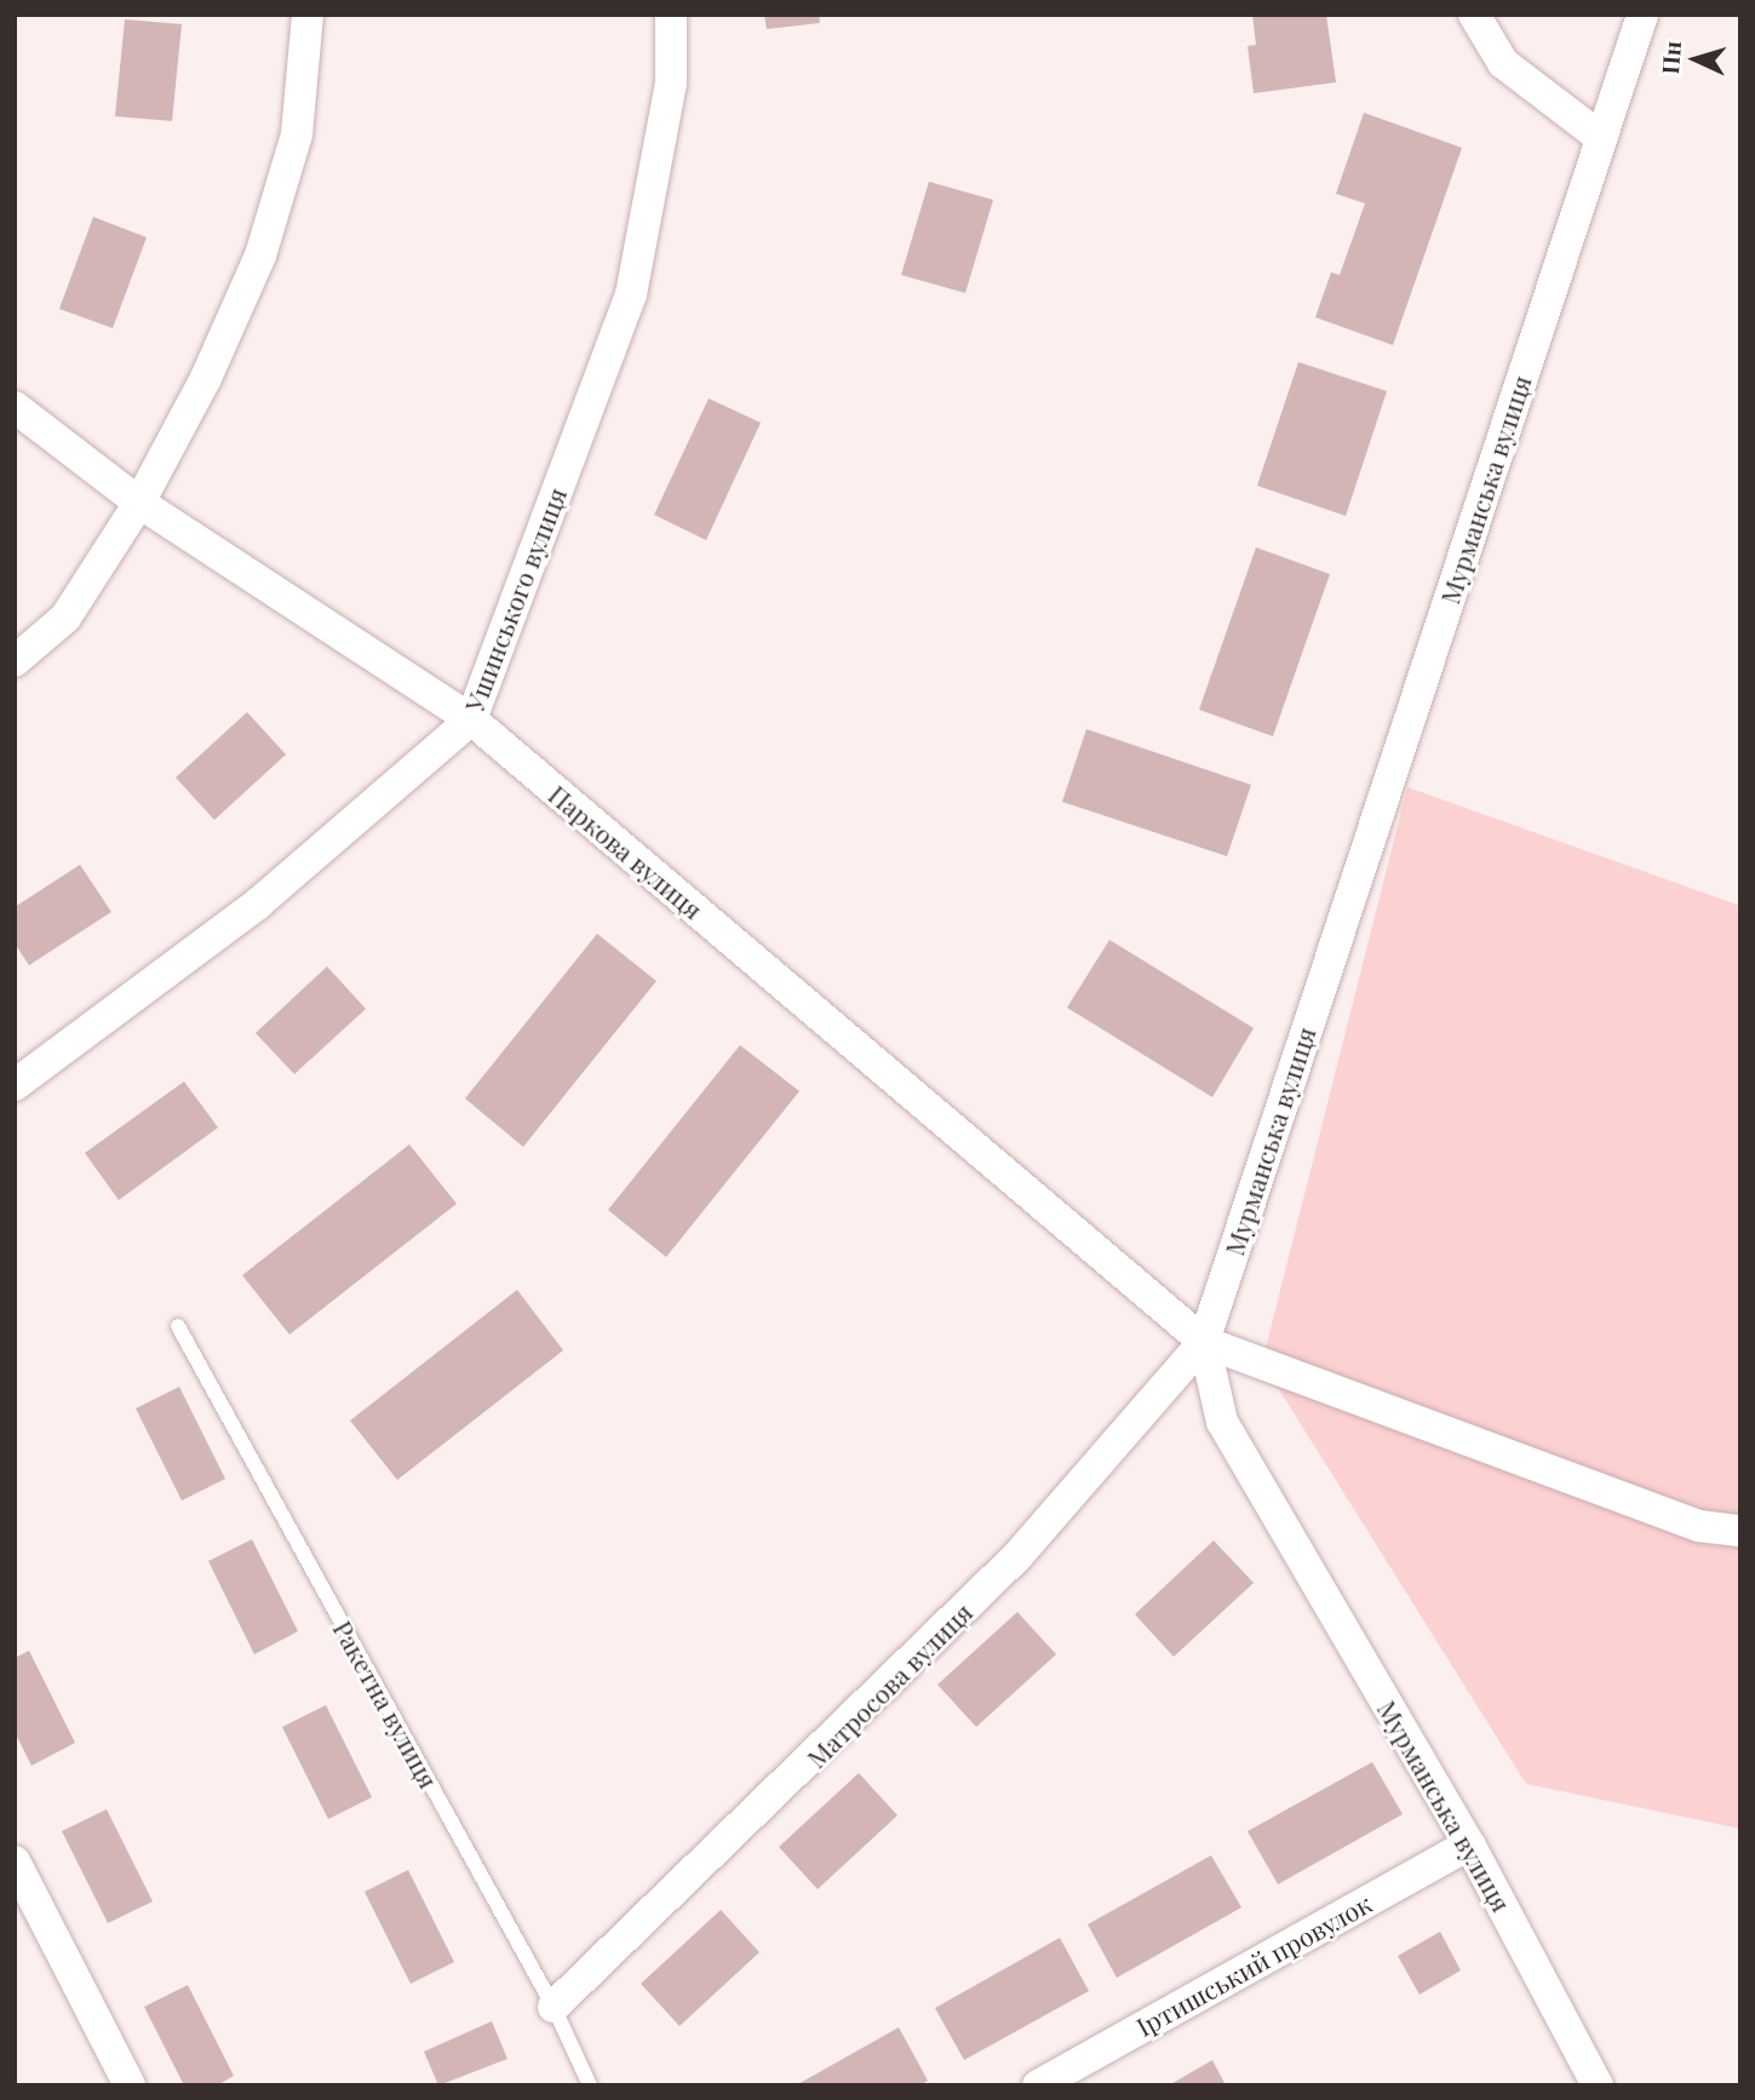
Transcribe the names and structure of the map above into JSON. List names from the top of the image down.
{
  "streets": {
    "street": [
      "Мурманська вулиця",
      "Ушинського вулиця",
      "Паркова вулиця",
      "Матросова вулиця",
      "Іртишський провулок"
    ],
    "lane": ["Ракетна вулиця"]
  },
  "crossings": [
    ["Мурманська вулиця", "Паркова вулиця"],
    ["Мурманська вулиця", "Матросова вулиця"],
    ["Мурманська вулиця", "Іртишський провулок"],
    ["Ушинського вулиця", "Паркова вулиця"],
    ["Паркова вулиця", "Матросова вулиця"],
    ["Матросова вулиця", "Ракетна вулиця"]
  ],
  "north": "left"
}
